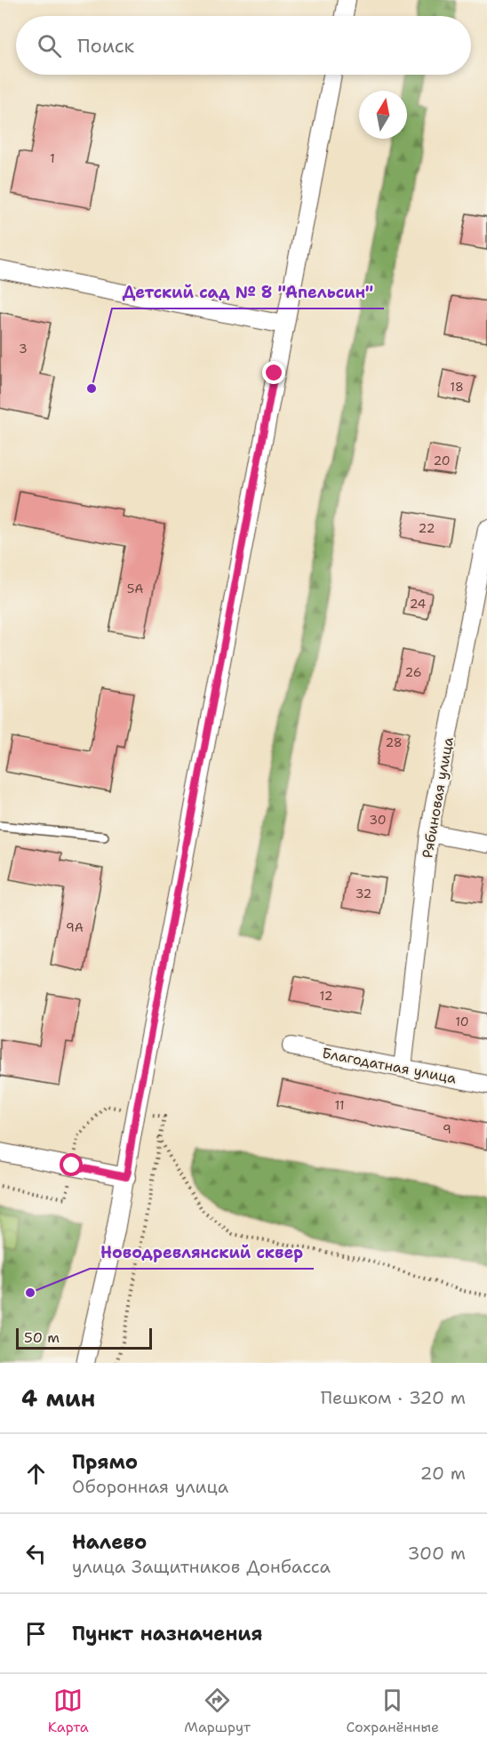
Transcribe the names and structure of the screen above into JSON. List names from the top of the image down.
{
  "streets": {
    "street": ["Рябиновая улица", "Благодатная улица"]
  },
  "crossings": [
    ["Рябиновая улица", "Благодатная улица"]
  ],
  "places": ["Детский сад № 8 \"Апельсин\"", "Новодревлянский сквер"],
  "house_numbers": [
    "1",
    "3",
    "18",
    "20",
    "22",
    "5А",
    "24",
    "26",
    "28",
    "30",
    "32",
    "9А",
    "12",
    "10",
    "11",
    "9"
  ],
  "scale_bar": "50 m",
  "north": "top",
  "page": {
    "search": "Поиск",
    "scale": "50 m",
    "heading": ["4 мин", "Пешком · 320 m"],
    "list": [
      ["Прямо", "Оборонная улица", "20 m"],
      ["Налево", "улица Защитников Донбасса", "300 m"],
      "Пункт назначения"
    ],
    "nav": ["Карта", "Маршрут", "Сохранённые"]
  }
}
